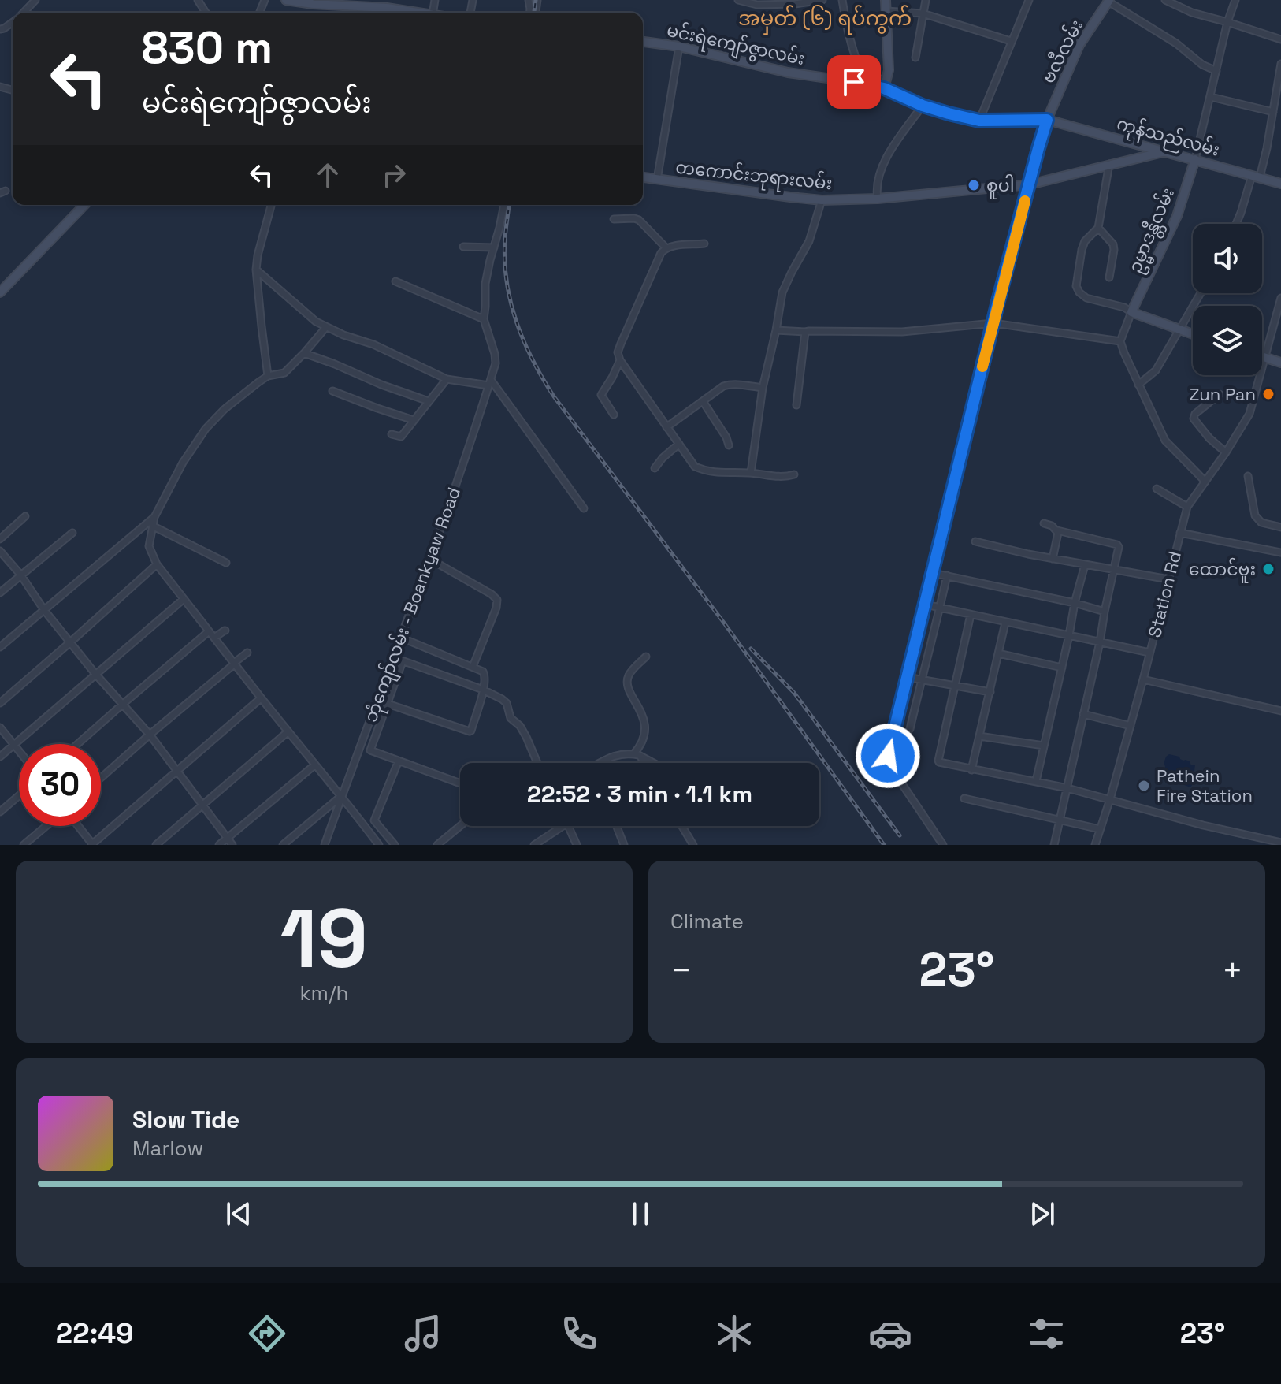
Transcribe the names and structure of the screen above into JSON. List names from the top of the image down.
{
  "streets": {
    "main road": [
      "မင်းရဲကျော်ဇွာလမ်း",
      "ဗလီလမ်း",
      "ကုန်သည်လမ်း",
      "တကောင်းဘုရားလမ်း",
      "ဥမ္မာဒန္တီလမ်း"
    ],
    "street": ["Station Rd", "ဘုံကျော်လမ်း - Boankyaw Road"]
  },
  "crossings": [
    ["မင်းရဲကျော်ဇွာလမ်း", "ဗလီလမ်း"],
    ["မင်းရဲကျော်ဇွာလမ်း", "ကုန်သည်လမ်း"],
    ["ဗလီလမ်း", "ကုန်သည်လမ်း"],
    ["ကုန်သည်လမ်း", "တကောင်းဘုရားလမ်း"],
    ["ကုန်သည်လမ်း", "ဥမ္မာဒန္တီလမ်း"]
  ],
  "districts": ["အမှတ် (၆) ရပ်ကွက်"],
  "places": [
    "စူပါ",
    "Zun Pan",
    "ထောင်ဗူး",
    "Pathein Fire Station"
  ],
  "page": {
    "turn": ["830 m", "မင်းရဲကျော်ဇွာလမ်း"],
    "limit": "30",
    "trip": "22:52 · 3 min · 1.1 km",
    "tile": [
      ["19", "km/h"],
      "Climate"
    ],
    "heat": ["−", "23°", "+"],
    "song": ["Slow Tide", "Marlow"],
    "tabs": ["22:49", "23°"]
  }
}
